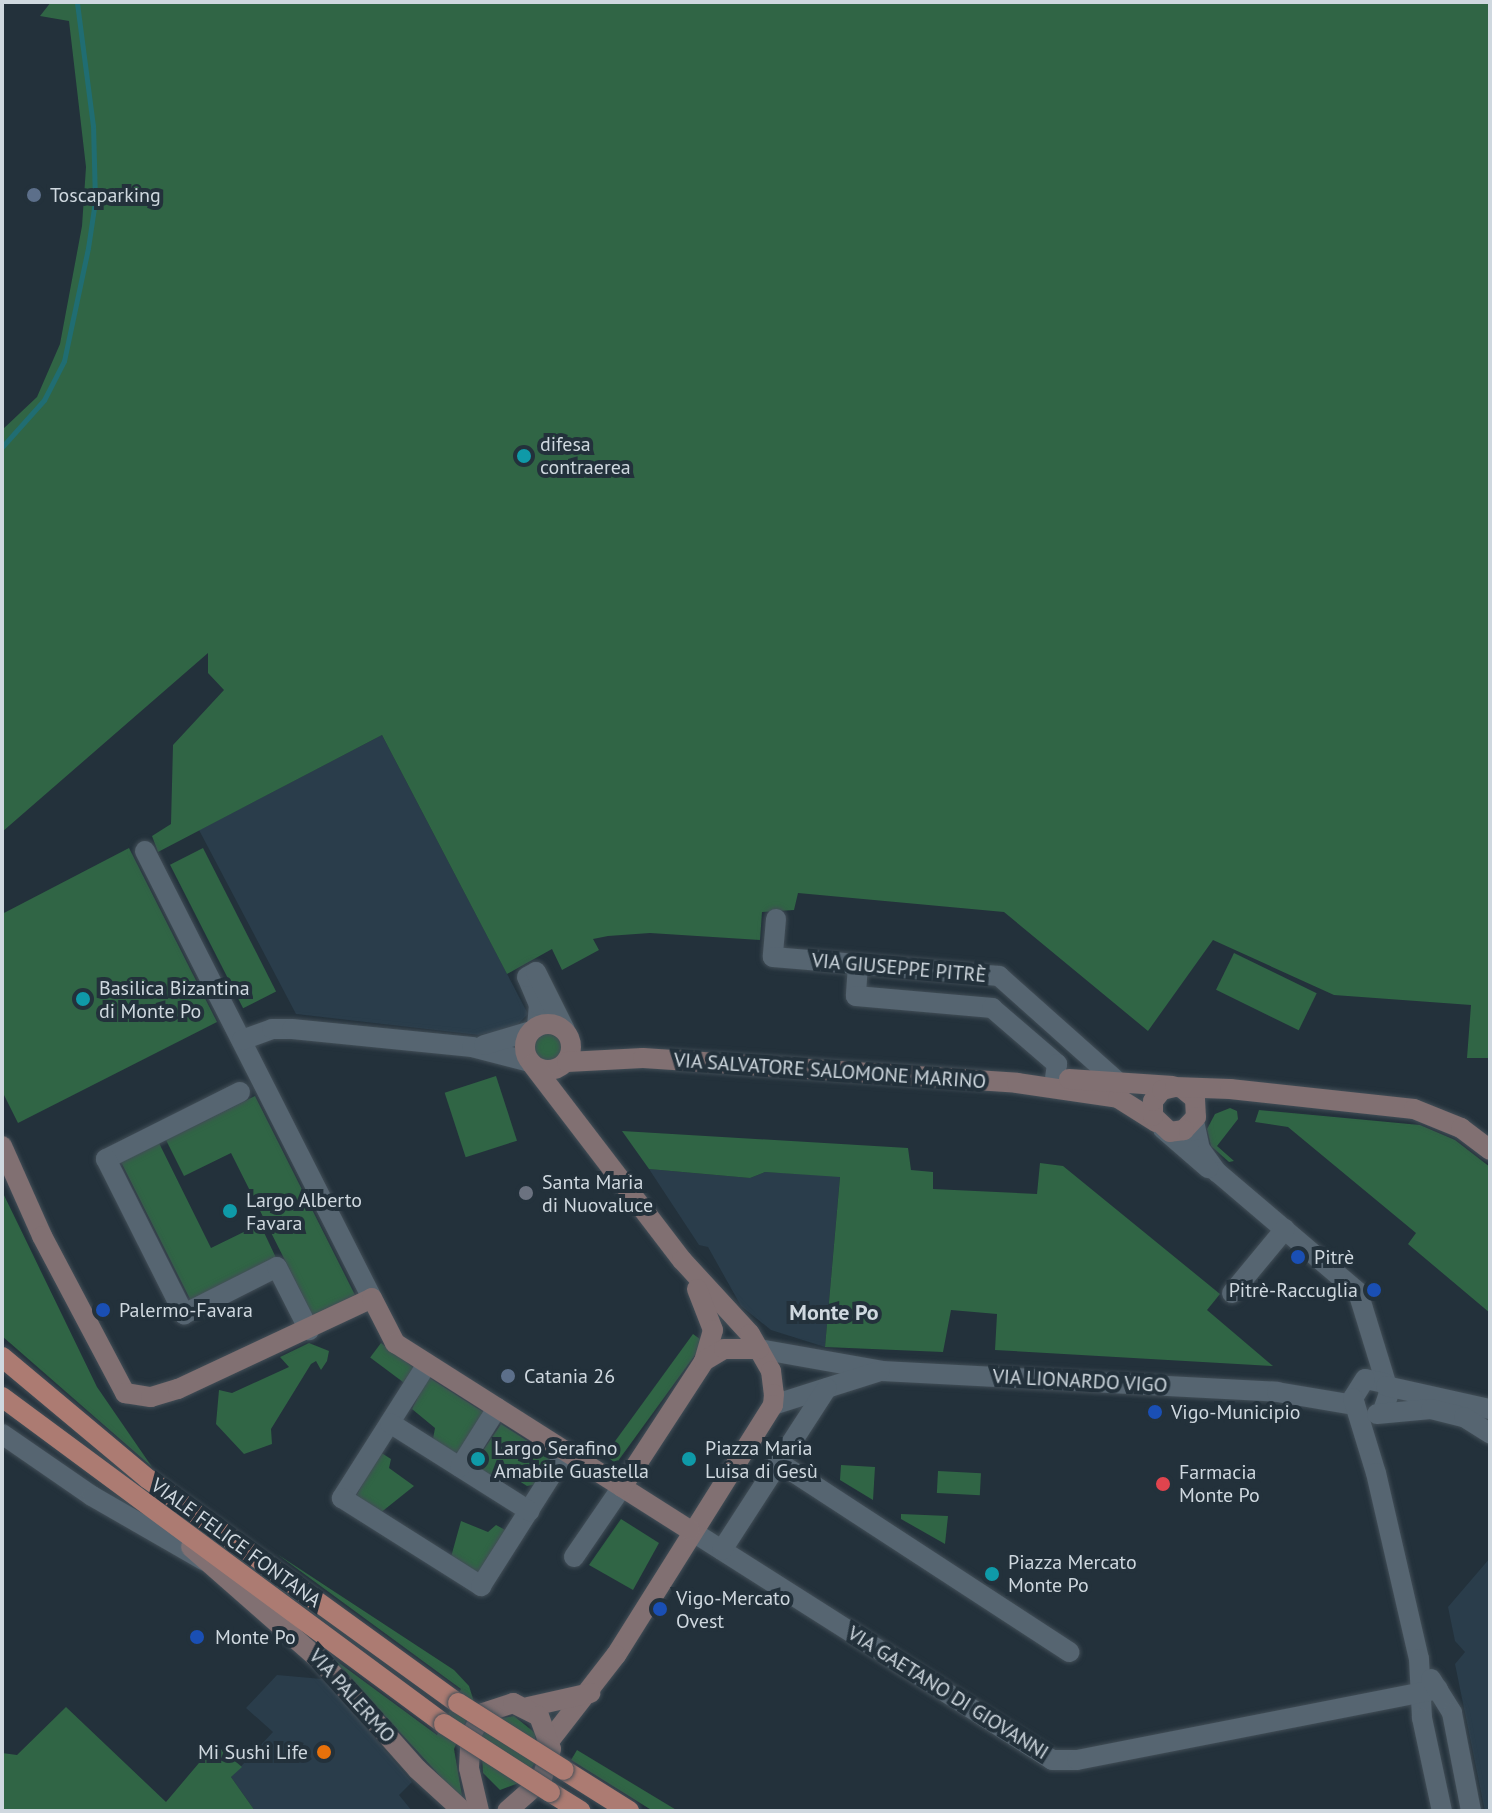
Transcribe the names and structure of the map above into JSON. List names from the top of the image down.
{
  "streets": {
    "main road": ["VIALE FELICE FONTANA"],
    "street": [
      "VIA GIUSEPPE PITRÈ",
      "VIA SALVATORE SALOMONE MARINO",
      "VIA LIONARDO VIGO",
      "VIA GAETANO DI GIOVANNI",
      "VIA PALERMO"
    ]
  },
  "crossings": [
    ["VIALE FELICE FONTANA", "VIA PALERMO"]
  ],
  "districts": ["Monte Po"],
  "places": [
    "Toscaparking",
    "difesa contraerea",
    "Basilica Bizantina di Monte Po",
    "Santa Maria di Nuovaluce",
    "Largo Alberto Favara",
    "Pitrè",
    "Pitrè-Raccuglia",
    "Palermo-Favara",
    "Catania 26",
    "Vigo-Municipio",
    "Largo Serafino Amabile Guastella",
    "Piazza Maria Luisa di Gesù",
    "Farmacia Monte Po",
    "Piazza Mercato Monte Po",
    "Vigo-Mercato Ovest",
    "Monte Po",
    "Mi Sushi Life"
  ]
}
